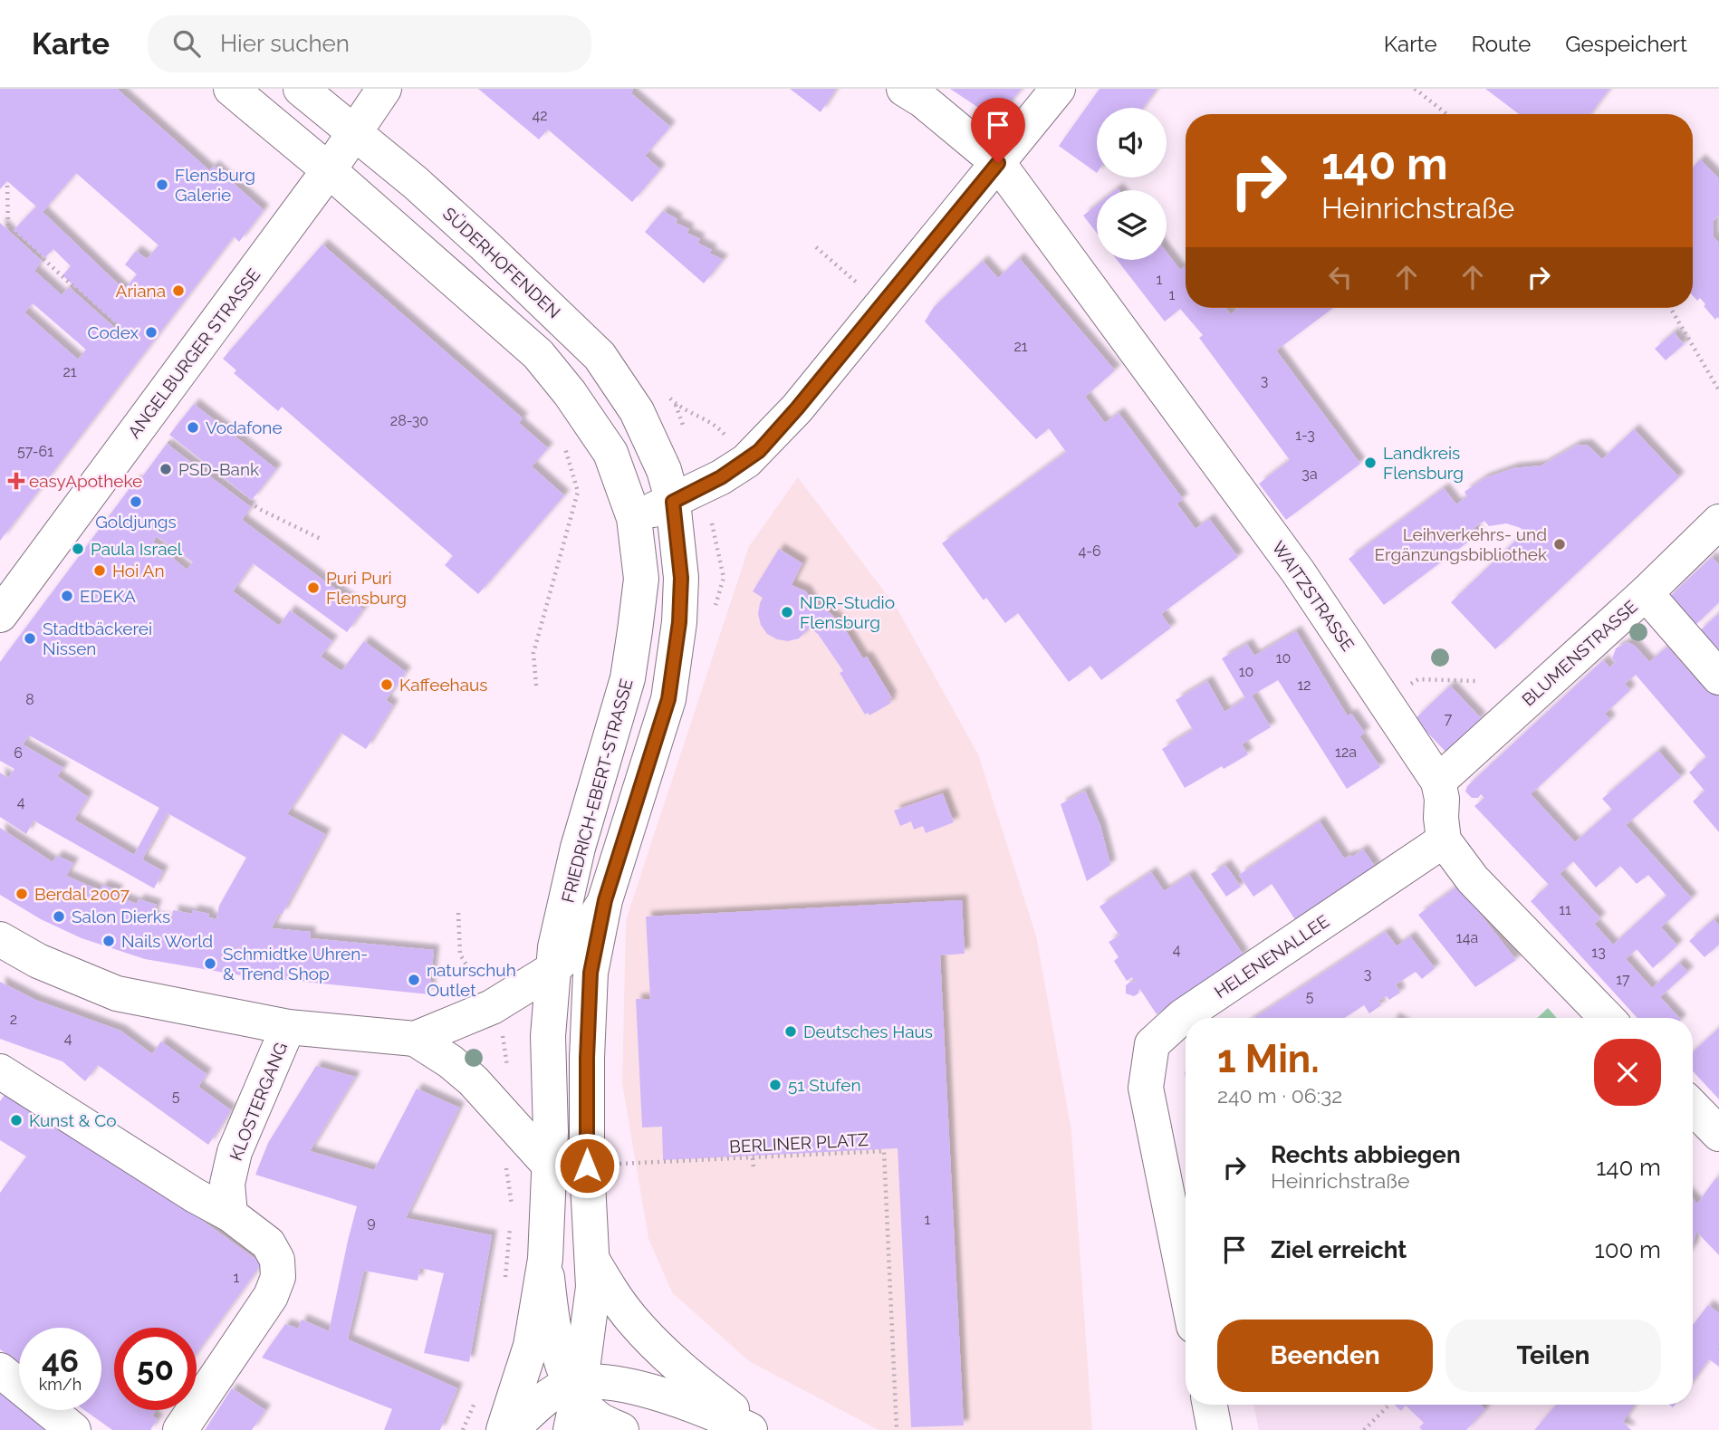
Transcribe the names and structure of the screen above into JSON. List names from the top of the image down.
{
  "streets": {
    "street": [
      "SÜDERHOFENDEN",
      "ANGELBURGER STRASSE",
      "WAITZSTRASSE",
      "BLUMENSTRASSE",
      "FRIEDRICH-EBERT-STRASSE",
      "HELENENALLEE",
      "KLOSTERGANG"
    ],
    "path": ["BERLINER PLATZ"]
  },
  "crossings": [
    ["SÜDERHOFENDEN", "ANGELBURGER STRASSE"],
    ["ANGELBURGER STRASSE", "FRIEDRICH-EBERT-STRASSE"],
    ["WAITZSTRASSE", "BLUMENSTRASSE"],
    ["WAITZSTRASSE", "HELENENALLEE"]
  ],
  "places": {
    "other": [
      "Flensburg Galerie",
      "Ariana",
      "Codex",
      "Vodafone",
      "Landkreis Flensburg",
      "PSD-Bank",
      "Goldjungs",
      "Leihverkehrs- und Ergänzungsbibliothek",
      "Paula Israel",
      "Hoi An",
      "Puri Puri Flensburg",
      "EDEKA",
      "NDR-Studio Flensburg",
      "Stadtbäckerei Nissen",
      "Kaffeehaus",
      "Berdal 2007",
      "Salon Dierks",
      "Nails World",
      "Schmidtke Uhren- & Trend Shop",
      "naturschuh Outlet",
      "Deutsches Haus",
      "51 Stufen",
      "Kunst & Co"
    ],
    "health": ["easyApotheke"]
  },
  "house_numbers": [
    "42",
    "1",
    "1",
    "21",
    "21",
    "3",
    "28-30",
    "1-3",
    "57-61",
    "3a",
    "4-6",
    "10",
    "10",
    "12",
    "8",
    "7",
    "12a",
    "6",
    "4",
    "11",
    "14a",
    "4",
    "13",
    "3",
    "17",
    "5",
    "2",
    "4",
    "5",
    "1",
    "9",
    "1"
  ],
  "page": {
    "header": "Karte",
    "search": "Hier suchen",
    "nav": ["Karte", "Route", "Gespeichert"],
    "turn": ["140 m", "Heinrichstraße"],
    "heading": ["1 Min.", "240 m · 06:32"],
    "list": [
      {
        "name": "Rechts abbiegen",
        "note": "Heinrichstraße",
        "value": "140 m"
      },
      {
        "name": "Ziel erreicht",
        "value": "100 m"
      }
    ],
    "buttons": ["Beenden", "Teilen"],
    "speed": "46 km/h",
    "limit": "50"
  }
}
